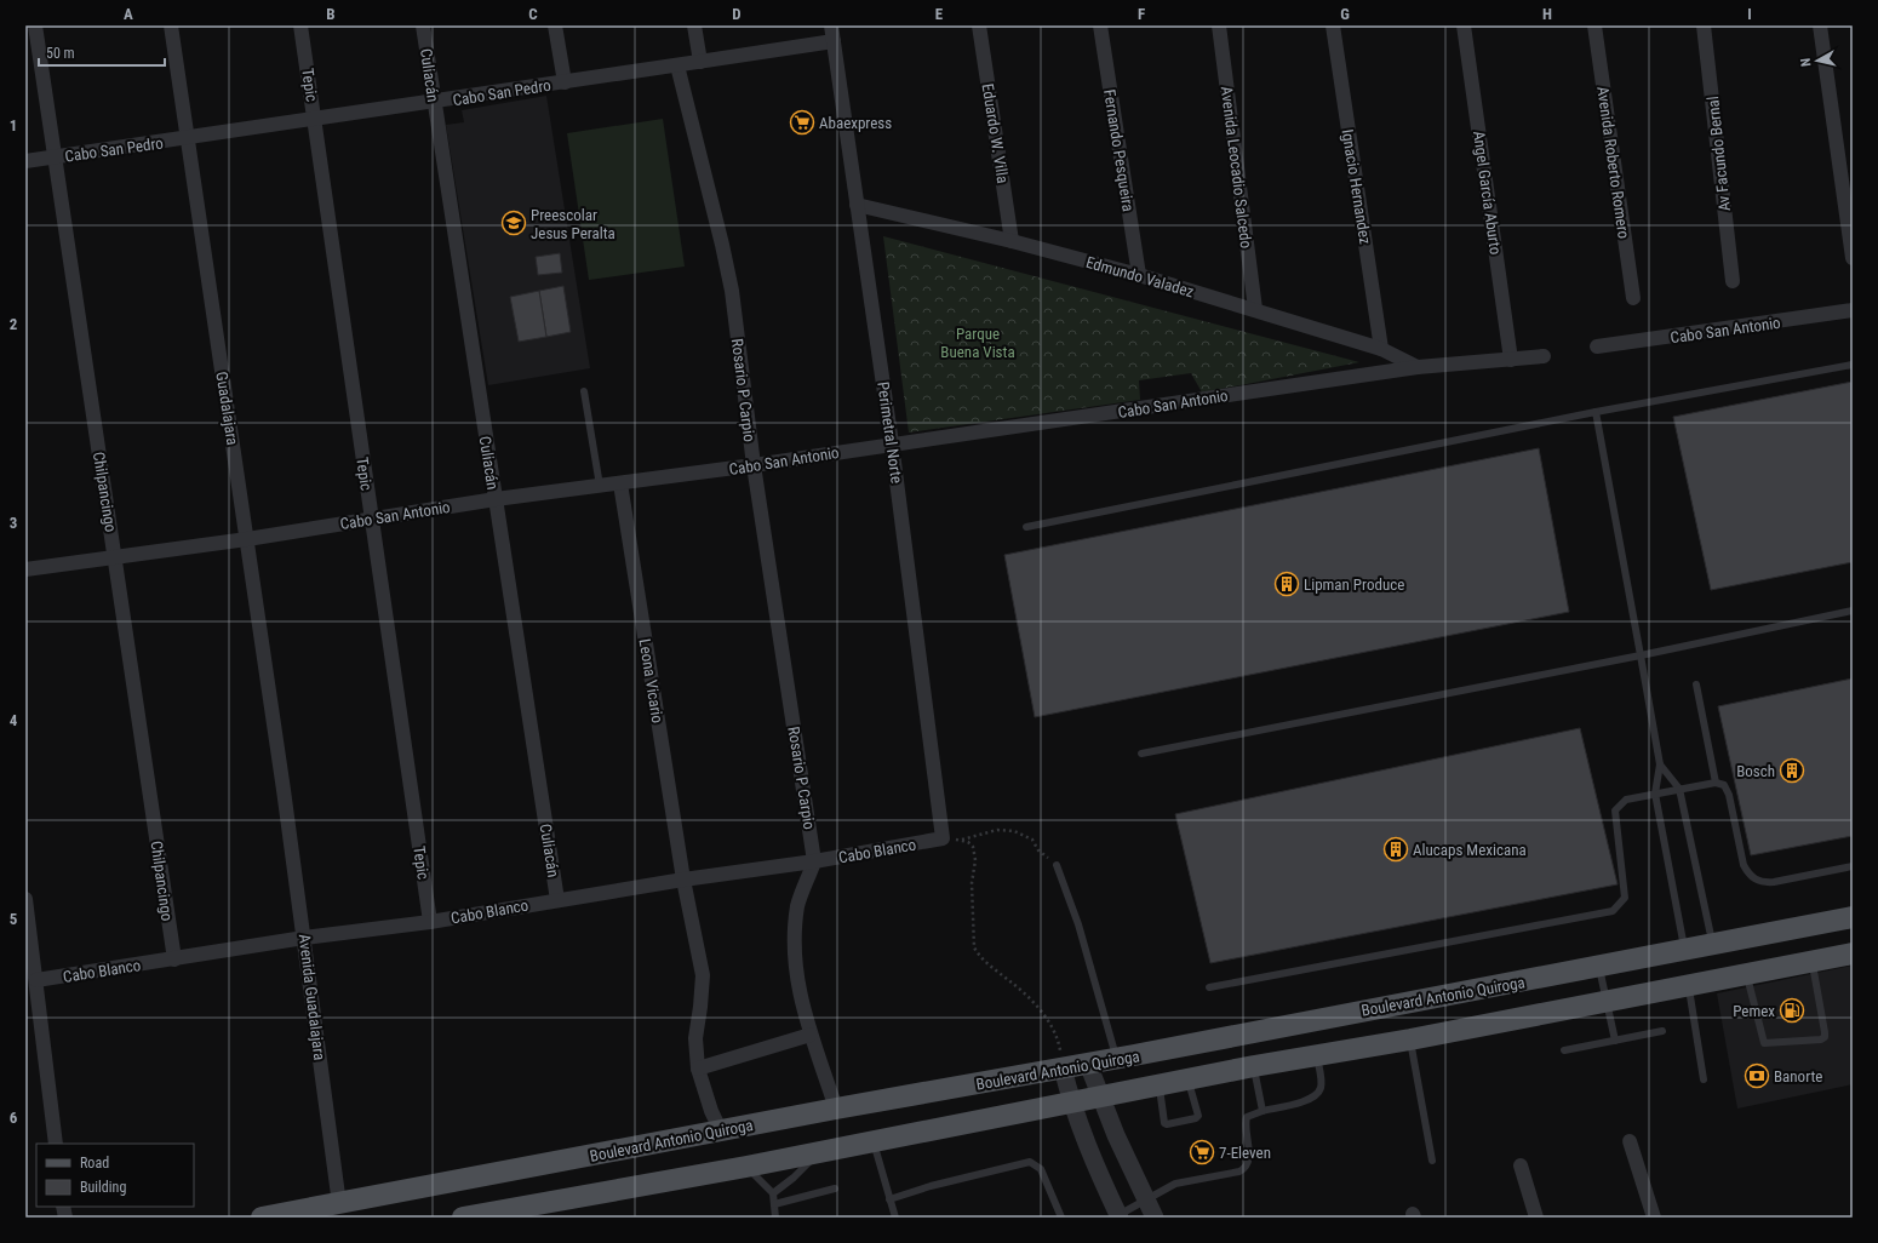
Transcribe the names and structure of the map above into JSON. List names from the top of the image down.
{
  "streets": {
    "main road": ["Boulevard Antonio Quiroga"],
    "street": [
      "Culiacán",
      "Tepic",
      "Cabo San Pedro",
      "Eduardo W. Villa",
      "Fernando Pesqueira",
      "Av Facundo Bernal",
      "Avenida Roberto Romero",
      "Avenida Leocadio Salcedo",
      "Ignacio Hernandez",
      "Angel García Aburto",
      "Edmundo Valadez",
      "Cabo San Antonio",
      "Rosario P Carpio",
      "Guadalajara",
      "Perimetral Norte",
      "Chilpancingo",
      "Leona Vicario",
      "Cabo Blanco",
      "Avenida Guadalajara"
    ]
  },
  "crossings": [
    ["Culiacán", "Cabo San Pedro"],
    ["Culiacán", "Cabo San Antonio"],
    ["Culiacán", "Cabo Blanco"],
    ["Tepic", "Cabo San Pedro"],
    ["Tepic", "Cabo San Antonio"],
    ["Tepic", "Cabo Blanco"],
    ["Cabo San Pedro", "Rosario P Carpio"],
    ["Cabo San Pedro", "Guadalajara"],
    ["Cabo San Pedro", "Perimetral Norte"],
    ["Cabo San Pedro", "Chilpancingo"],
    ["Eduardo W. Villa", "Edmundo Valadez"],
    ["Fernando Pesqueira", "Edmundo Valadez"],
    ["Avenida Leocadio Salcedo", "Edmundo Valadez"],
    ["Ignacio Hernandez", "Edmundo Valadez"],
    ["Angel García Aburto", "Cabo San Antonio"],
    ["Edmundo Valadez", "Cabo San Antonio"],
    ["Edmundo Valadez", "Perimetral Norte"],
    ["Cabo San Antonio", "Rosario P Carpio"],
    ["Cabo San Antonio", "Guadalajara"],
    ["Cabo San Antonio", "Perimetral Norte"],
    ["Cabo San Antonio", "Chilpancingo"],
    ["Cabo San Antonio", "Leona Vicario"],
    ["Rosario P Carpio", "Cabo Blanco"],
    ["Guadalajara", "Avenida Guadalajara"],
    ["Perimetral Norte", "Cabo Blanco"],
    ["Chilpancingo", "Cabo Blanco"],
    ["Leona Vicario", "Cabo Blanco"],
    ["Leona Vicario", "Boulevard Antonio Quiroga"],
    ["Cabo Blanco", "Avenida Guadalajara"],
    ["Boulevard Antonio Quiroga", "Avenida Guadalajara"]
  ],
  "parks": ["Parque Buena Vista"],
  "places": {
    "supermarket": ["Abaexpress", "7-Eleven"],
    "school or university": ["Preescolar Jesus Peralta"],
    "building": ["Lipman Produce", "Bosch", "Alucaps Mexicana"],
    "fuel station": ["Pemex"],
    "bank": ["Banorte"]
  },
  "legend": ["Road", "Building"],
  "scale_bar": "50 m",
  "north": "left",
  "grid": {
    "columns": [
      "A",
      "B",
      "C",
      "D",
      "E",
      "F",
      "G",
      "H",
      "I"
    ],
    "rows": [
      "1",
      "2",
      "3",
      "4",
      "5",
      "6"
    ]
  }
}
